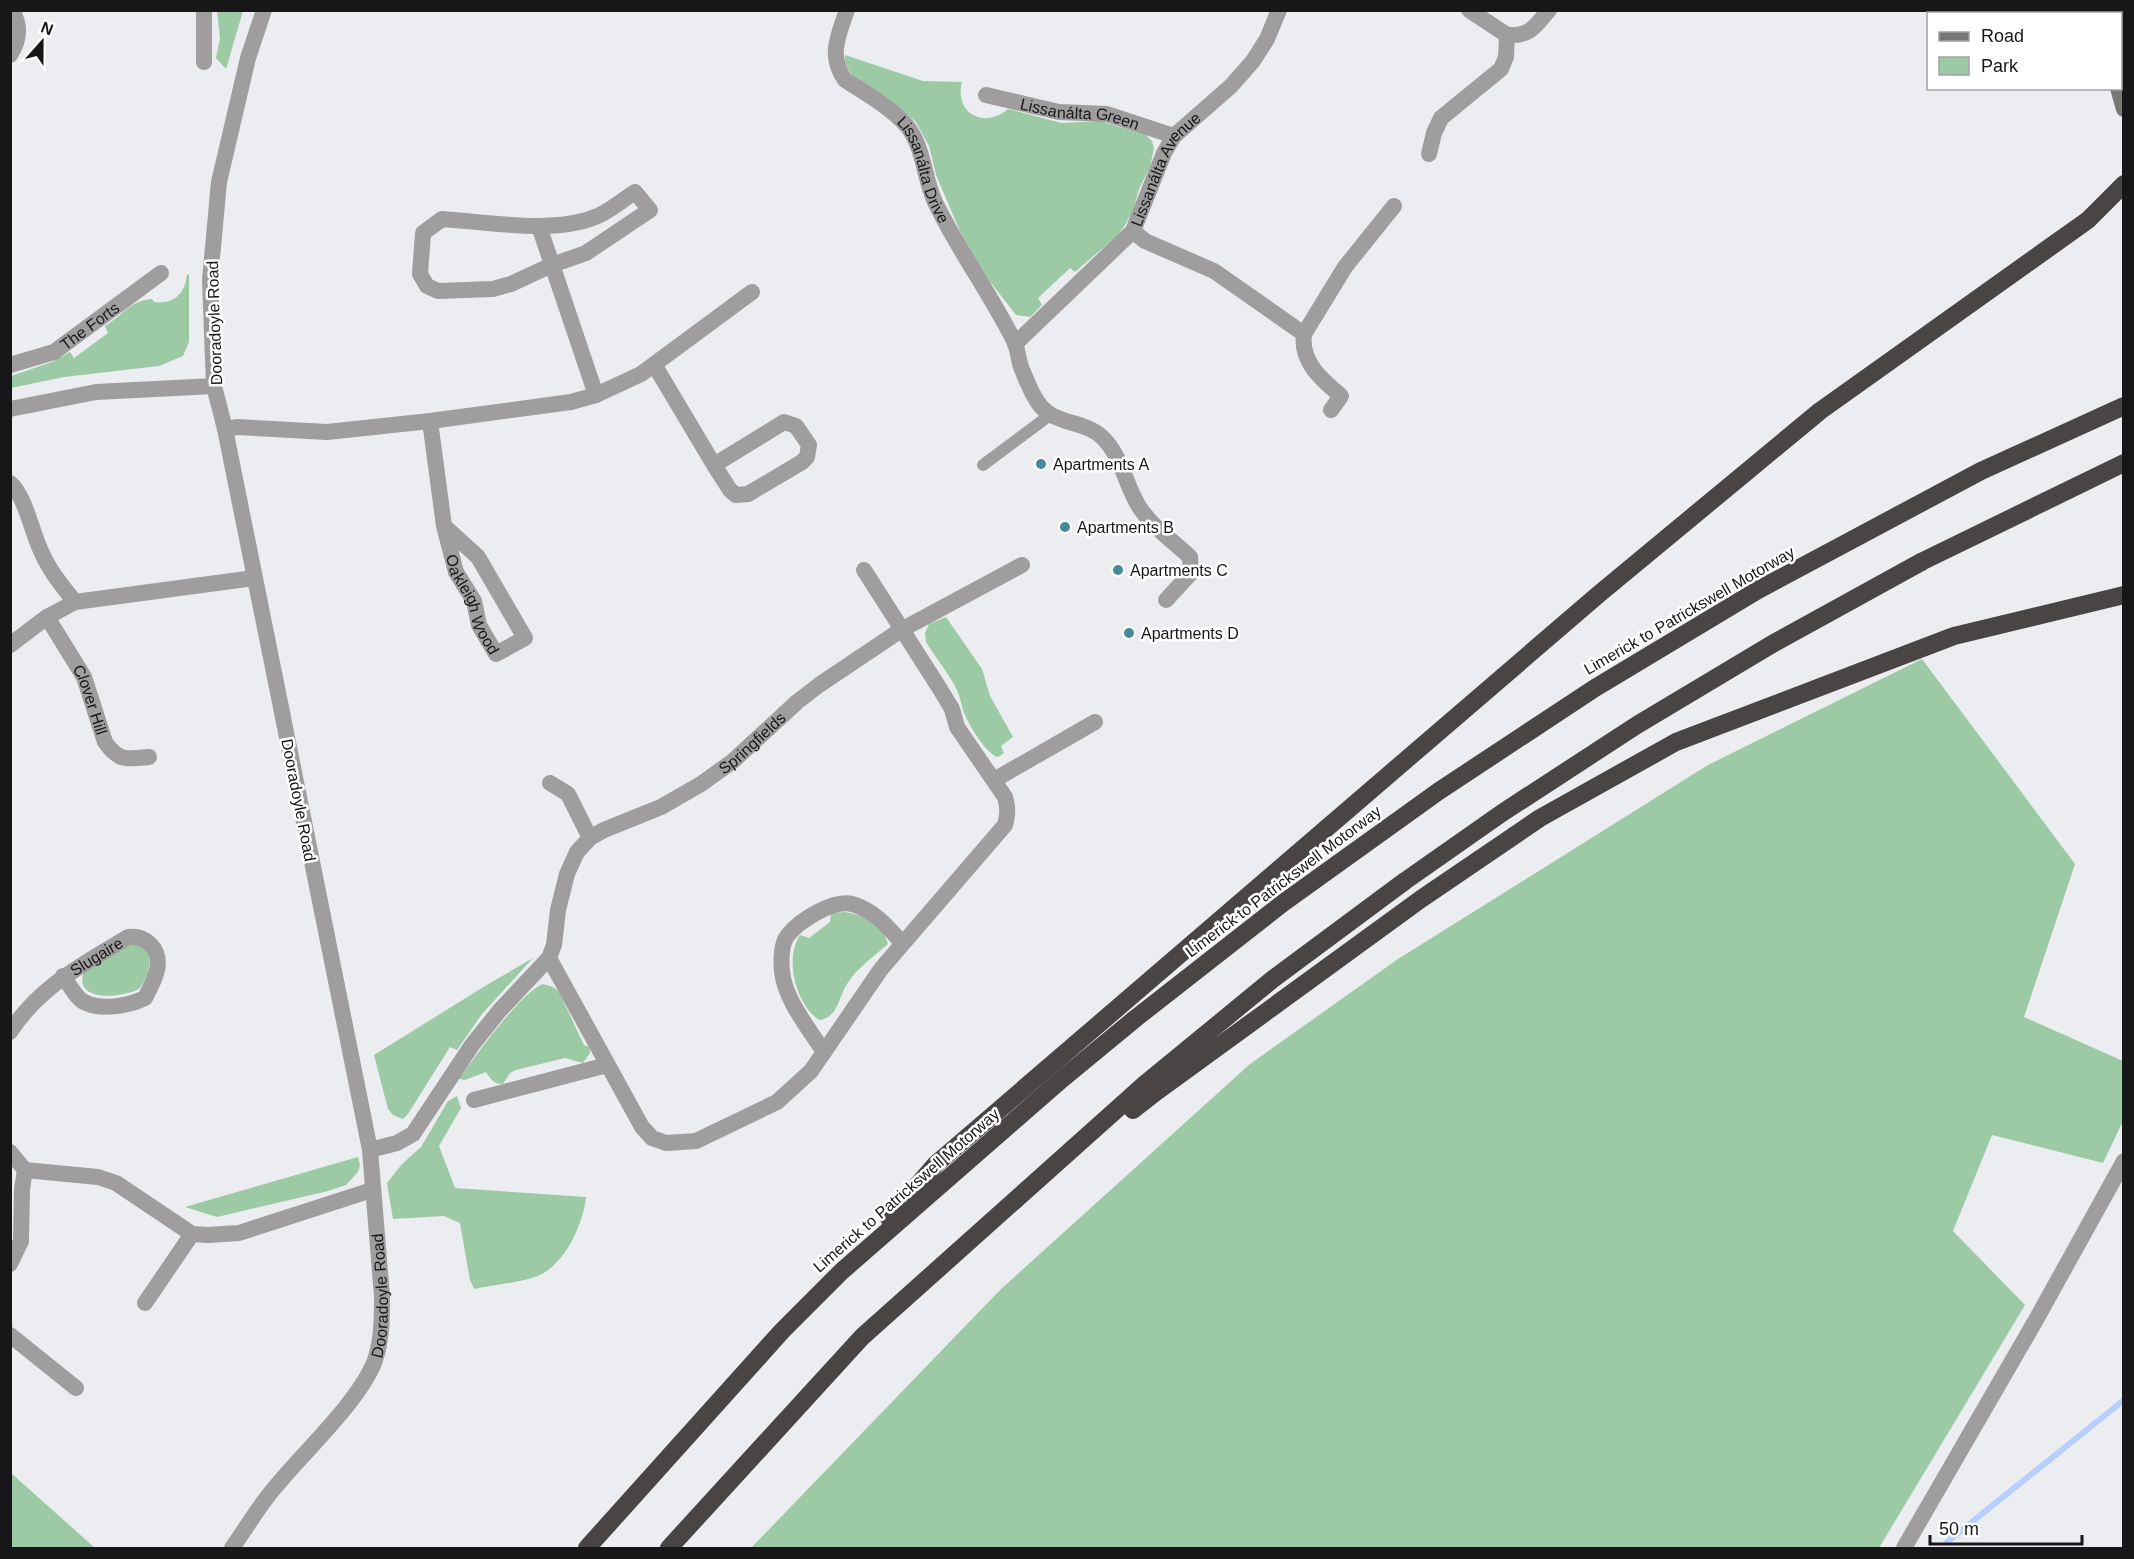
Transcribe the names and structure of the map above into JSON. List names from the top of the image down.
{
  "streets": {
    "highway": ["Limerick to Patrickswell Motorway"],
    "street": [
      "Lissanálta Green",
      "Lissanálta Drive",
      "Lissanálta Avenue",
      "Dooradoyle Road",
      "The Forts",
      "Oakleigh Wood",
      "Clover Hill",
      "Springfields",
      "Slugaire"
    ]
  },
  "crossings": [
    ["Lissanálta Green", "Lissanálta Avenue"]
  ],
  "places": [
    "Apartments A",
    "Apartments B",
    "Apartments C",
    "Apartments D"
  ],
  "legend": ["Road", "Park"],
  "scale_bar": "50 m",
  "north": "top"
}
